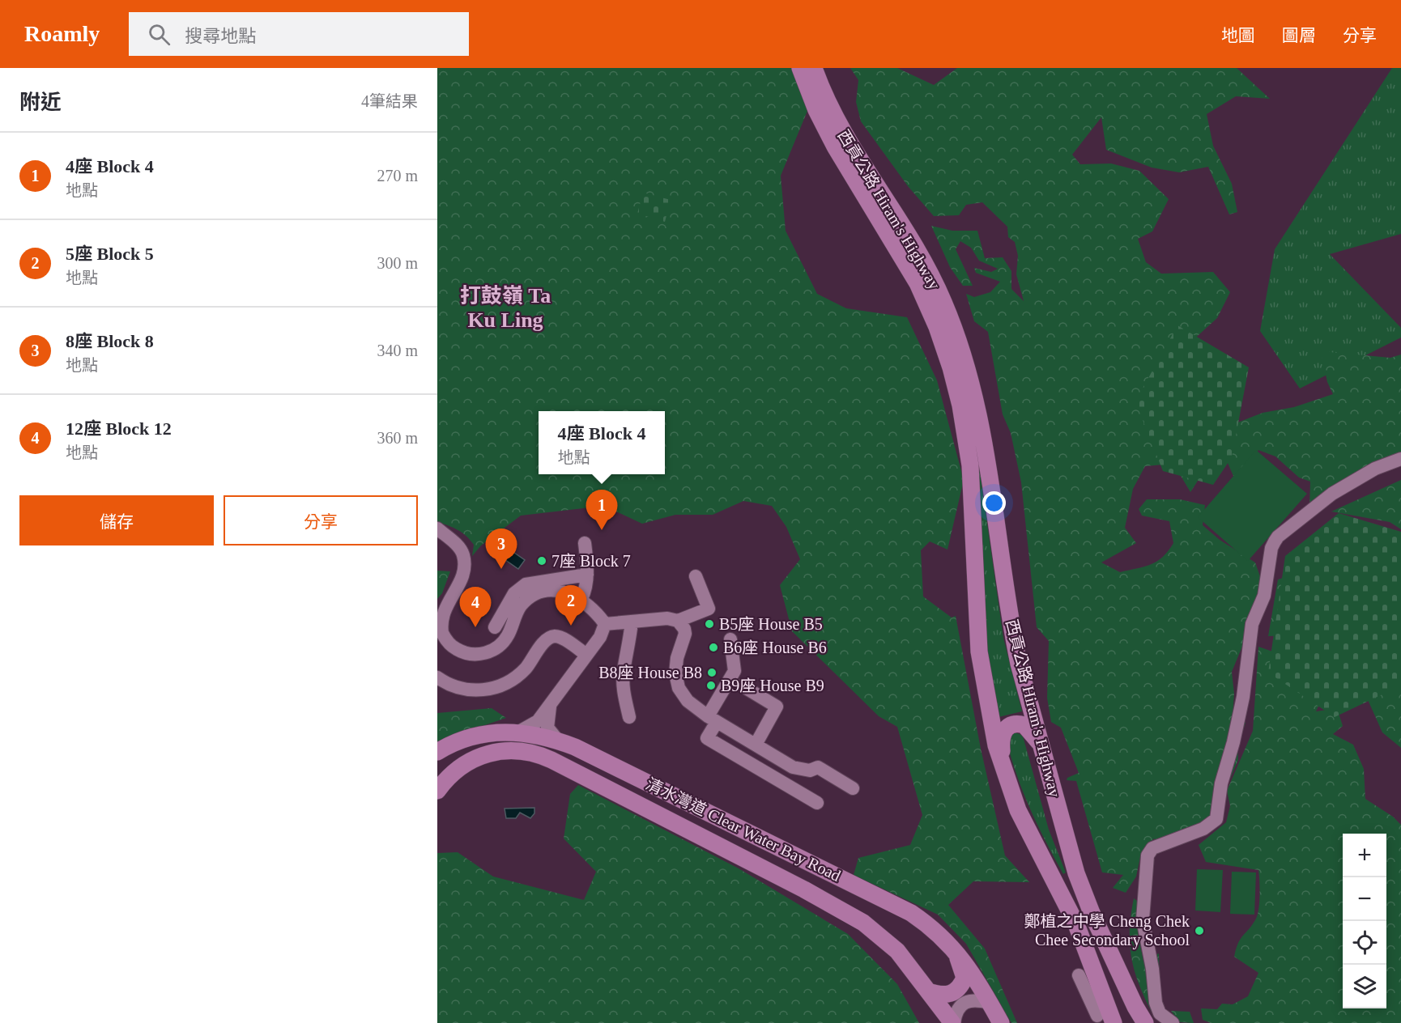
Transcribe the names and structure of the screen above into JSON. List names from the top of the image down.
{
  "streets": {
    "main road": ["西貢公路 Hiram's Highway", "清水灣道 Clear Water Bay Road"]
  },
  "districts": ["打鼓嶺 Ta Ku Ling"],
  "places": [
    "7座 Block 7",
    "B5座 House B5",
    "B6座 House B6",
    "B8座 House B8",
    "B9座 House B9",
    "鄭植之中學 Cheng Chek Chee Secondary School"
  ],
  "page": {
    "header": "Roamly",
    "search": "搜尋地點",
    "nav": ["地圖", "圖層", "分享"],
    "heading": ["附近", "4筆結果"],
    "list": [
      {
        "mark": "1",
        "name": "4座 Block 4",
        "note": "地點",
        "value": "270 m"
      },
      {
        "mark": "2",
        "name": "5座 Block 5",
        "note": "地點",
        "value": "300 m"
      },
      {
        "mark": "3",
        "name": "8座 Block 8",
        "note": "地點",
        "value": "340 m"
      },
      {
        "mark": "4",
        "name": "12座 Block 12",
        "note": "地點",
        "value": "360 m"
      }
    ],
    "popup": ["4座 Block 4", "地點"],
    "buttons": ["儲存", "分享"],
    "pins": [
      "1",
      "3",
      "2",
      "4"
    ],
    "map_buttons": ["+", "−"]
  }
}
